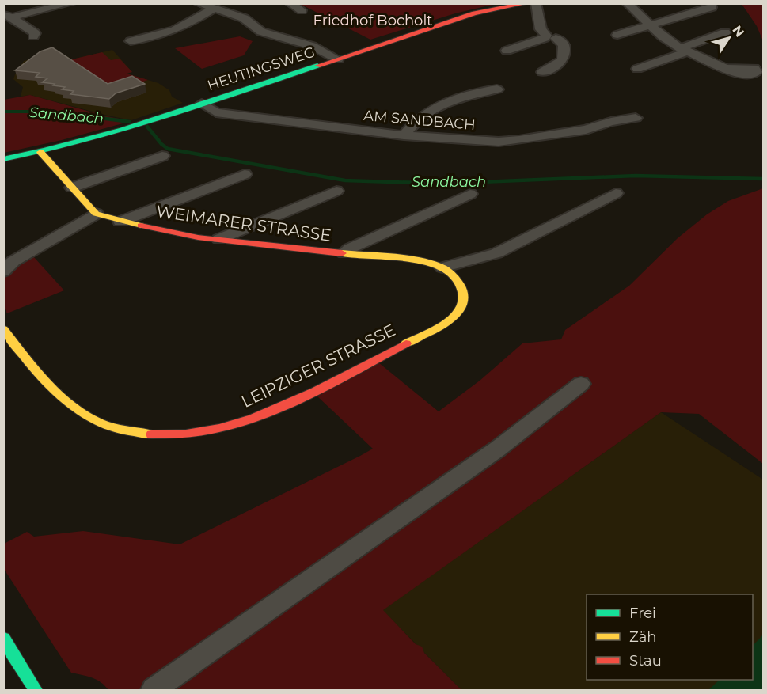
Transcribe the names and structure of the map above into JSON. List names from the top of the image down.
{
  "streets": {
    "street": [
      "HEUTINGSWEG",
      "AM SANDBACH",
      "WEIMARER STRASSE",
      "LEIPZIGER STRASSE"
    ]
  },
  "crossings": [
    ["HEUTINGSWEG", "AM SANDBACH"],
    ["HEUTINGSWEG", "WEIMARER STRASSE"],
    ["WEIMARER STRASSE", "LEIPZIGER STRASSE"]
  ],
  "water": ["Sandbach"],
  "parks": ["Friedhof Bocholt"],
  "legend": ["Frei", "Zäh", "Stau"],
  "north": "top right"
}
